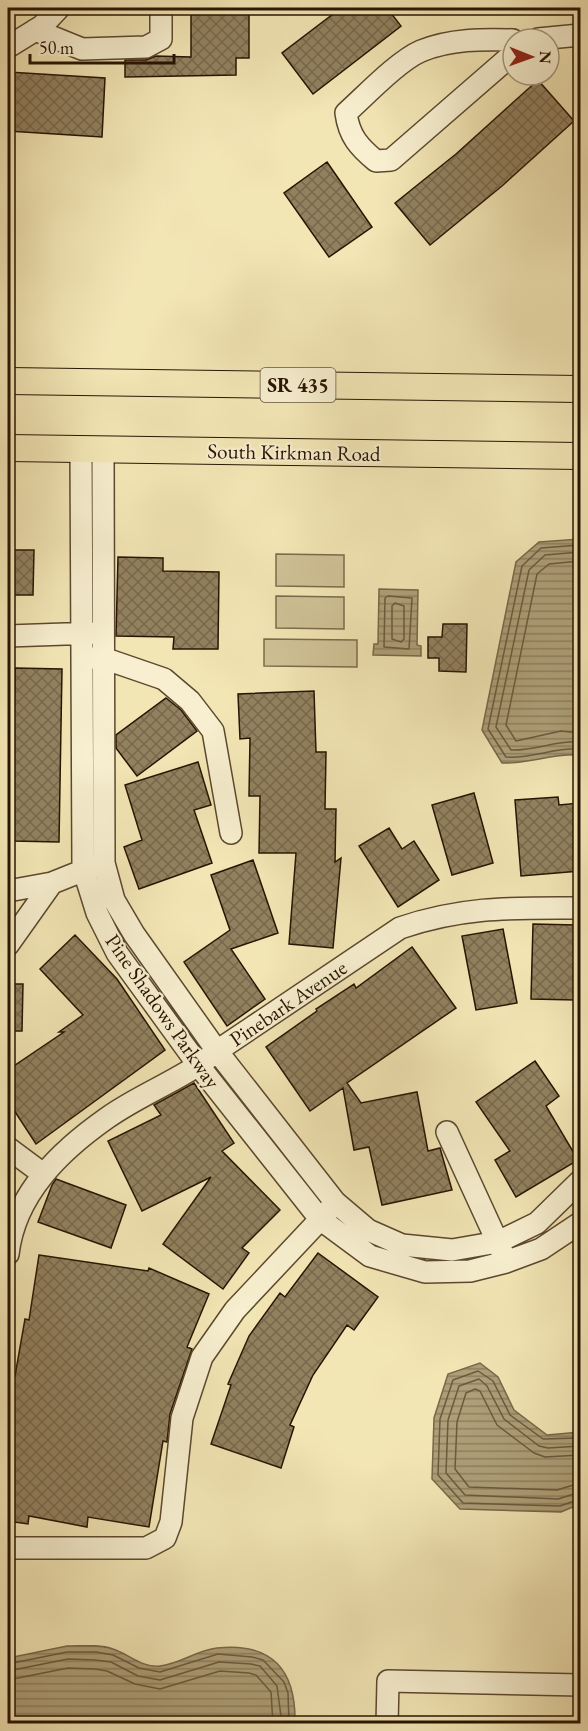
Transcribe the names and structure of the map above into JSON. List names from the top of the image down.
{
  "streets": {
    "main road": ["SR 435", "South Kirkman Road"],
    "street": ["Pinebark Avenue", "Pine Shadows Parkway"]
  },
  "crossings": [
    ["South Kirkman Road", "Pine Shadows Parkway"],
    ["Pinebark Avenue", "Pine Shadows Parkway"]
  ],
  "scale_bar": "50 m",
  "north": "right"
}
